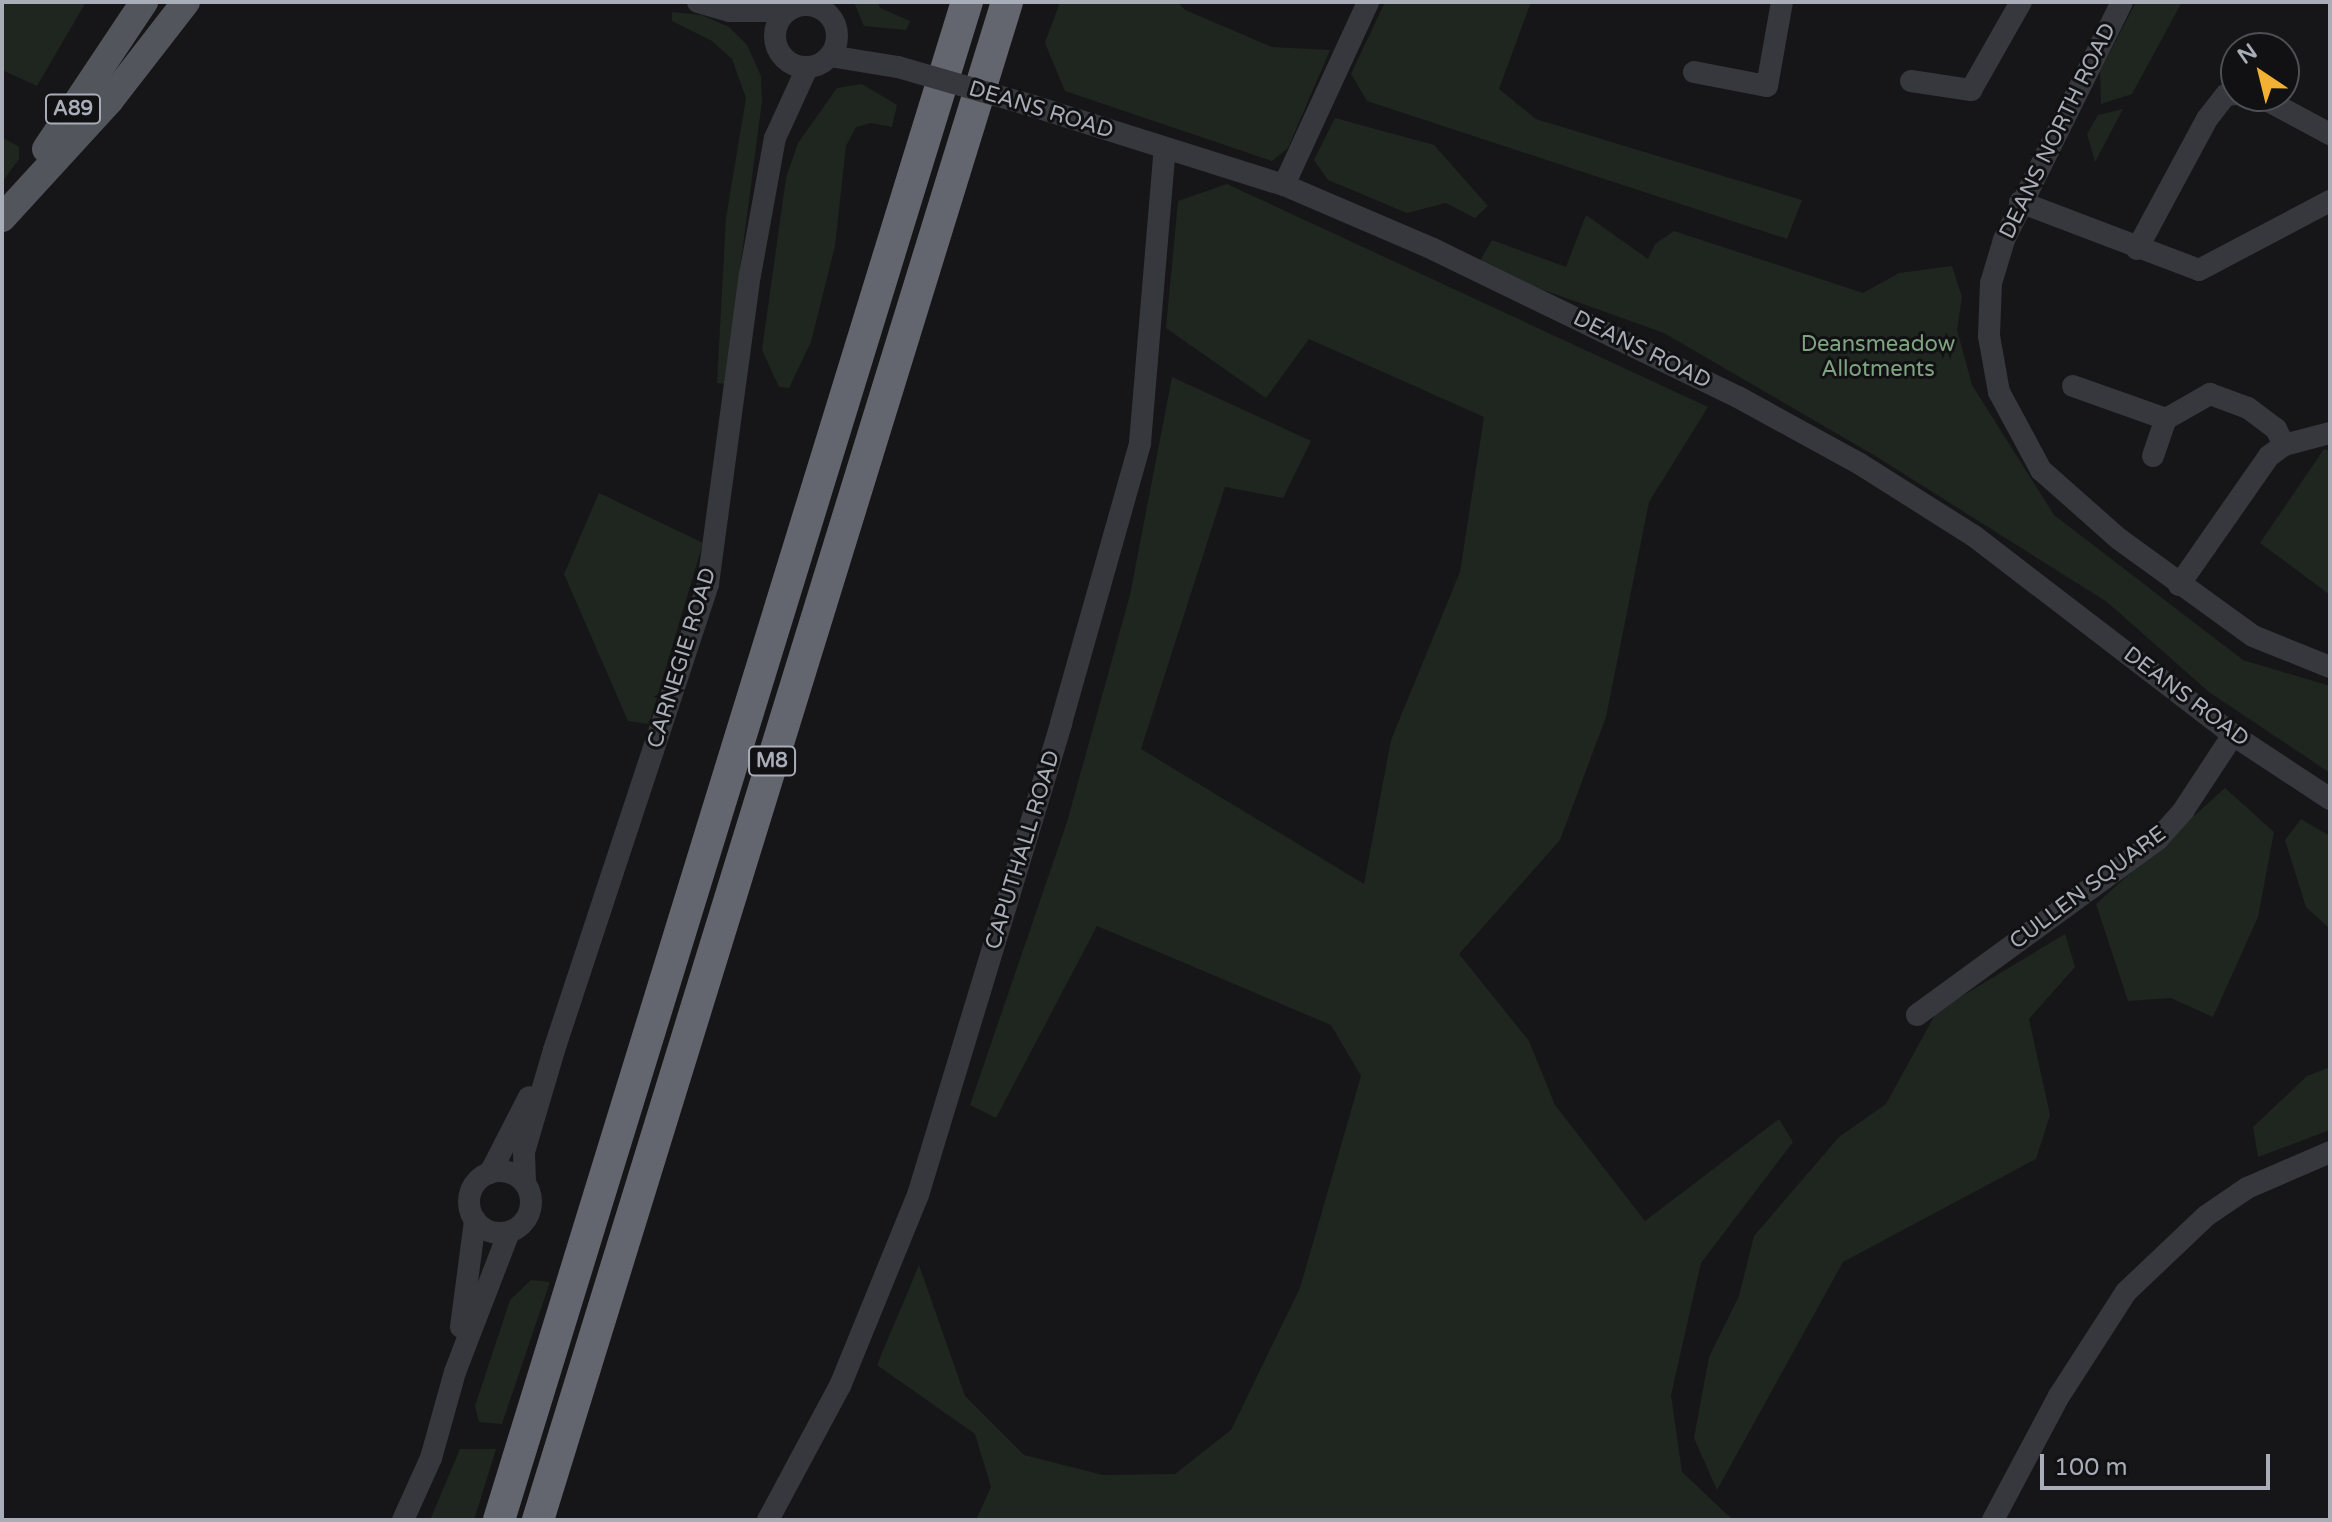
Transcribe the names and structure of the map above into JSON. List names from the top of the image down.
{
  "streets": {
    "highway": ["M8"],
    "main road": ["A89"],
    "street": [
      "DEANS ROAD",
      "DEANS NORTH ROAD",
      "CARNEGIE ROAD",
      "CAPUTHALL ROAD",
      "CULLEN SQUARE"
    ]
  },
  "crossings": [
    ["DEANS ROAD", "CAPUTHALL ROAD"],
    ["DEANS ROAD", "CULLEN SQUARE"]
  ],
  "parks": ["Deansmeadow Allotments"],
  "scale_bar": "100 m",
  "north": "top left"
}
